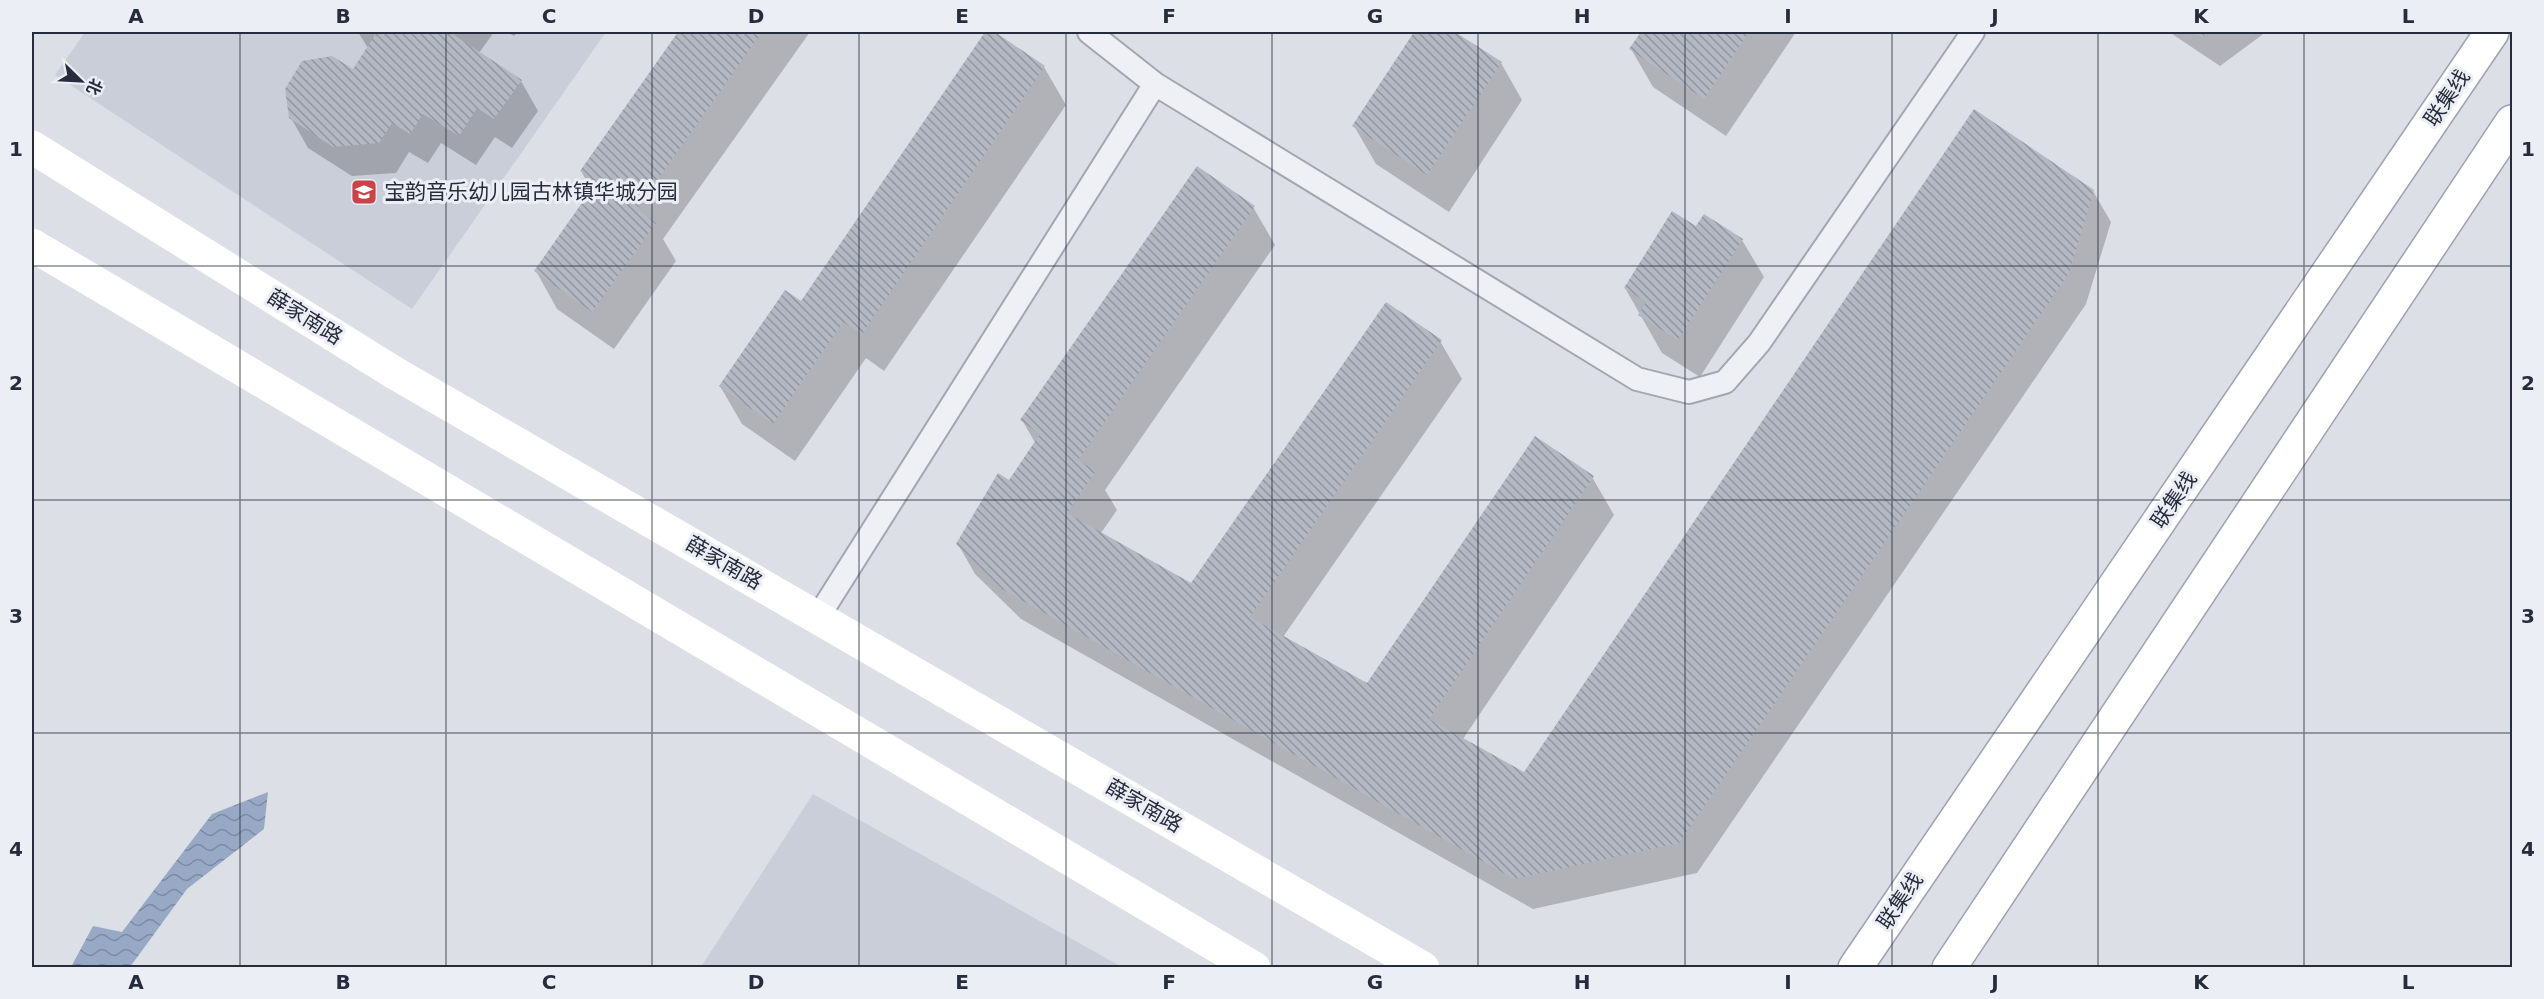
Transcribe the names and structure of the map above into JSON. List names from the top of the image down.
{
  "streets": {
    "main road": ["联集线", "薛家南路"]
  },
  "places": {
    "school or university": ["宝韵音乐幼儿园古林镇华城分园"]
  },
  "north": "bottom right",
  "grid": {
    "columns": [
      "A",
      "B",
      "C",
      "D",
      "E",
      "F",
      "G",
      "H",
      "I",
      "J",
      "K",
      "L"
    ],
    "rows": [
      "1",
      "2",
      "3",
      "4"
    ]
  }
}
